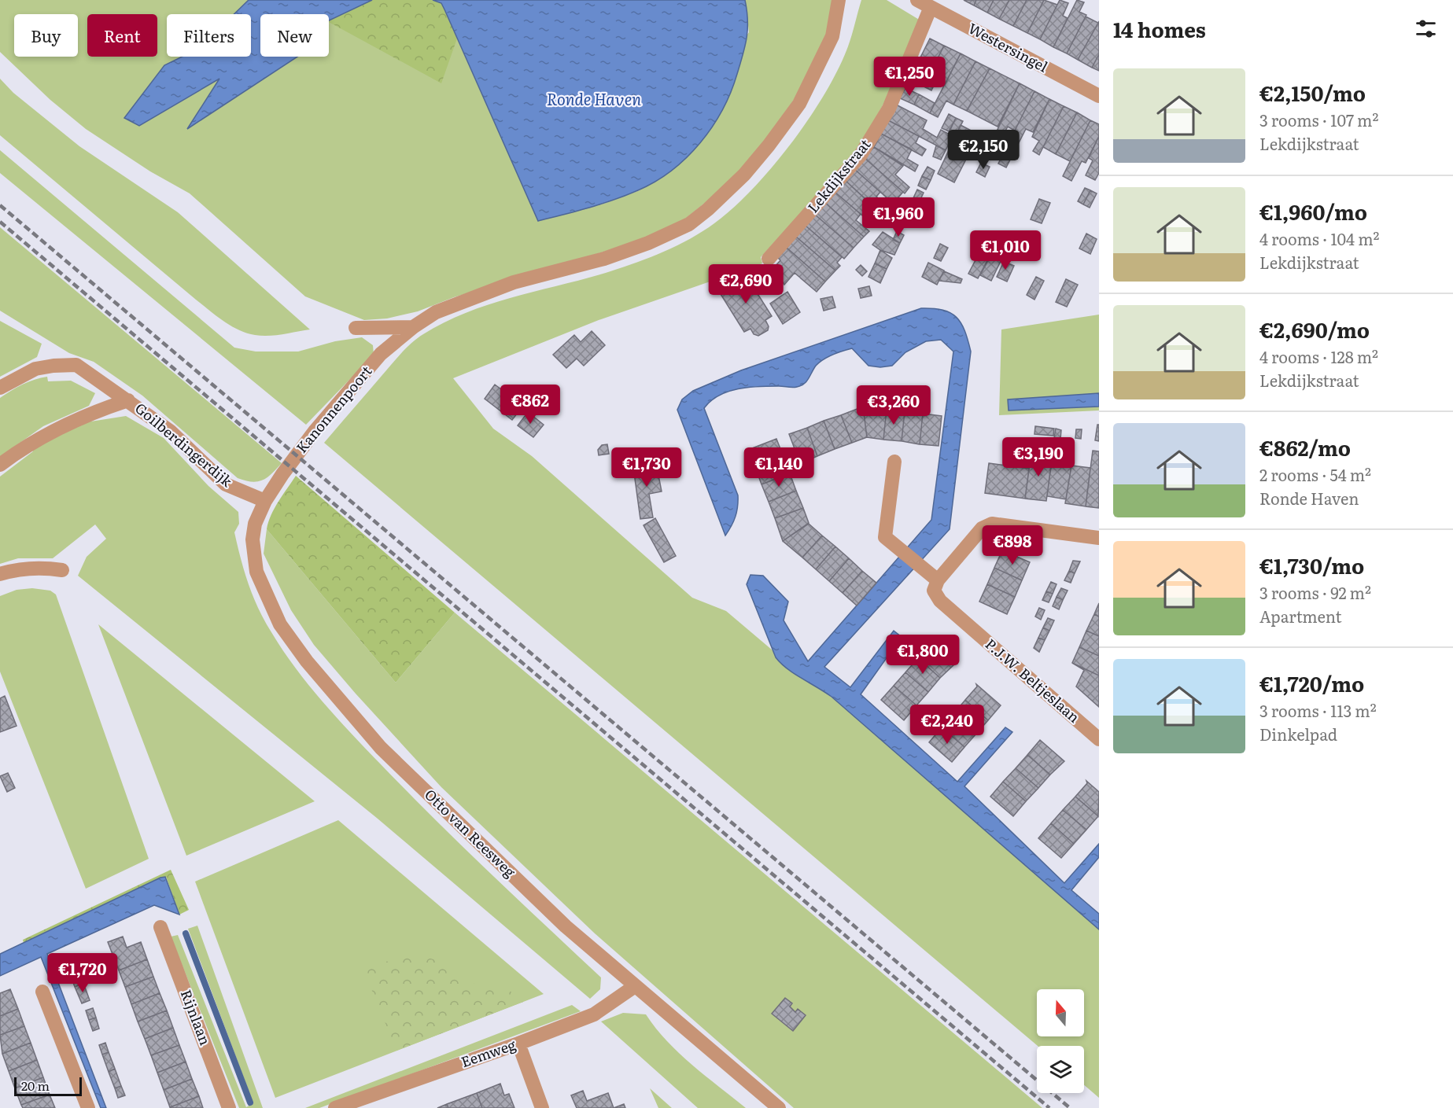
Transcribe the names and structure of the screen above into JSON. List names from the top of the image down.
{
  "streets": {
    "street": [
      "Westersingel",
      "Lekdijkstraat",
      "Kanonnenpoort",
      "Goilberdingerdijk",
      "P.J.W. Beltjeslaan",
      "Otto van Reesweg",
      "Rijnlaan",
      "Eemweg"
    ]
  },
  "crossings": [
    ["Westersingel", "Lekdijkstraat"],
    ["Kanonnenpoort", "Goilberdingerdijk"],
    ["Kanonnenpoort", "Otto van Reesweg"],
    ["Goilberdingerdijk", "Otto van Reesweg"],
    ["Otto van Reesweg", "Eemweg"]
  ],
  "water": ["Ronde Haven"],
  "scale_bar": "20 m",
  "north": "top",
  "page": {
    "heading": "14 homes",
    "chip": [
      "Buy",
      "Rent",
      "Filters",
      "New"
    ],
    "price": [
      "€1,250",
      "€2,150",
      "€1,960",
      "€1,010",
      "€2,690",
      "€862",
      "€3,260",
      "€3,190",
      "€1,730",
      "€1,140",
      "€898",
      "€1,800",
      "€2,240",
      "€1,720"
    ],
    "list": [
      {
        "name": "€2,150/mo",
        "note": "3 rooms · 107 m² · Lekdijkstraat"
      },
      {
        "name": "€1,960/mo",
        "note": "4 rooms · 104 m² · Lekdijkstraat"
      },
      {
        "name": "€2,690/mo",
        "note": "4 rooms · 128 m² · Lekdijkstraat"
      },
      {
        "name": "€862/mo",
        "note": "2 rooms · 54 m² · Ronde Haven"
      },
      {
        "name": "€1,730/mo",
        "note": "3 rooms · 92 m² · Apartment"
      },
      {
        "name": "€1,720/mo",
        "note": "3 rooms · 113 m² · Dinkelpad"
      }
    ],
    "scale": "20 m"
  }
}
